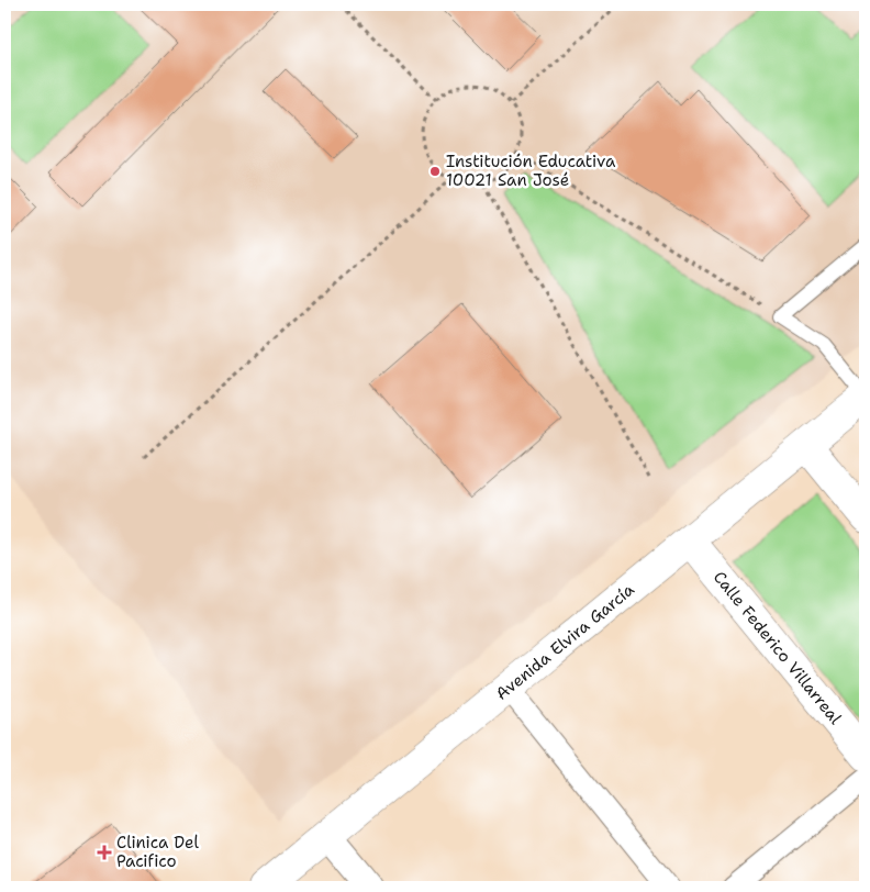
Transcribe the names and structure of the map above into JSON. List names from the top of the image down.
{
  "streets": {
    "main road": ["Avenida Elvira García", "Calle Federico Villarreal"]
  },
  "crossings": [
    ["Avenida Elvira García", "Calle Federico Villarreal"]
  ],
  "places": {
    "other": ["Institución Educativa 10021 San José"],
    "health": ["Clinica Del Pacifico"]
  }
}
